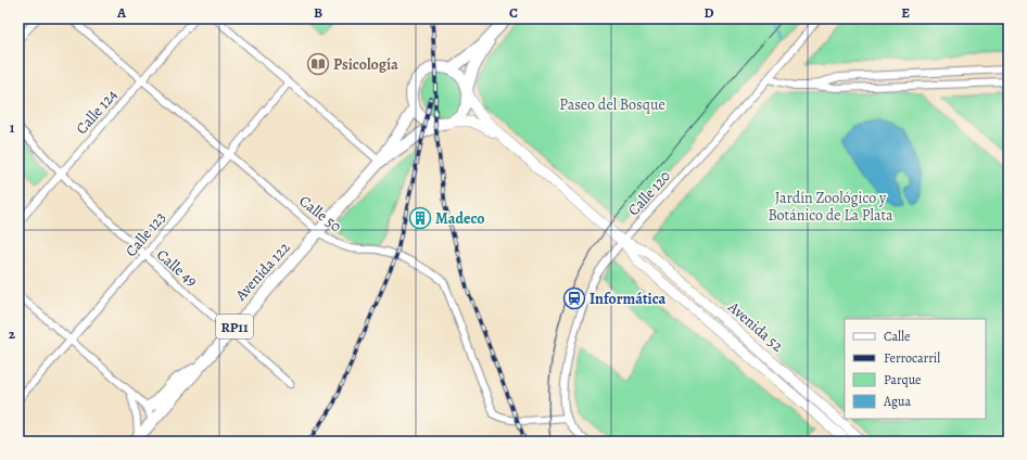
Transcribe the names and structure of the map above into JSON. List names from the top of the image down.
{
  "streets": {
    "highway": ["Avenida 122", "RP11"],
    "main road": ["Avenida 52"],
    "street": [
      "Calle 124",
      "Calle 120",
      "Calle 50",
      "Calle 123",
      "Calle 49"
    ]
  },
  "crossings": [
    ["Calle 124", "Calle 50"],
    ["Calle 124", "Calle 49"],
    ["Calle 120", "Calle 50"],
    ["Calle 120", "Avenida 52"],
    ["Calle 50", "Calle 123"],
    ["Calle 50", "Avenida 122"],
    ["Calle 123", "Calle 49"],
    ["Calle 49", "Avenida 122"],
    ["Avenida 122", "RP11"],
    ["Avenida 122", "Avenida 52"],
    ["RP11", "Avenida 52"]
  ],
  "parks": ["Paseo del Bosque", "Jardín Zoológico y Botánico de La Plata"],
  "places": {
    "library": ["Psicología"],
    "building": ["Madeco"],
    "station": ["Informática"]
  },
  "legend": [
    "Calle",
    "Ferrocarril",
    "Parque",
    "Agua"
  ],
  "grid": {
    "columns": [
      "A",
      "B",
      "C",
      "D",
      "E"
    ],
    "rows": ["1", "2"]
  }
}
